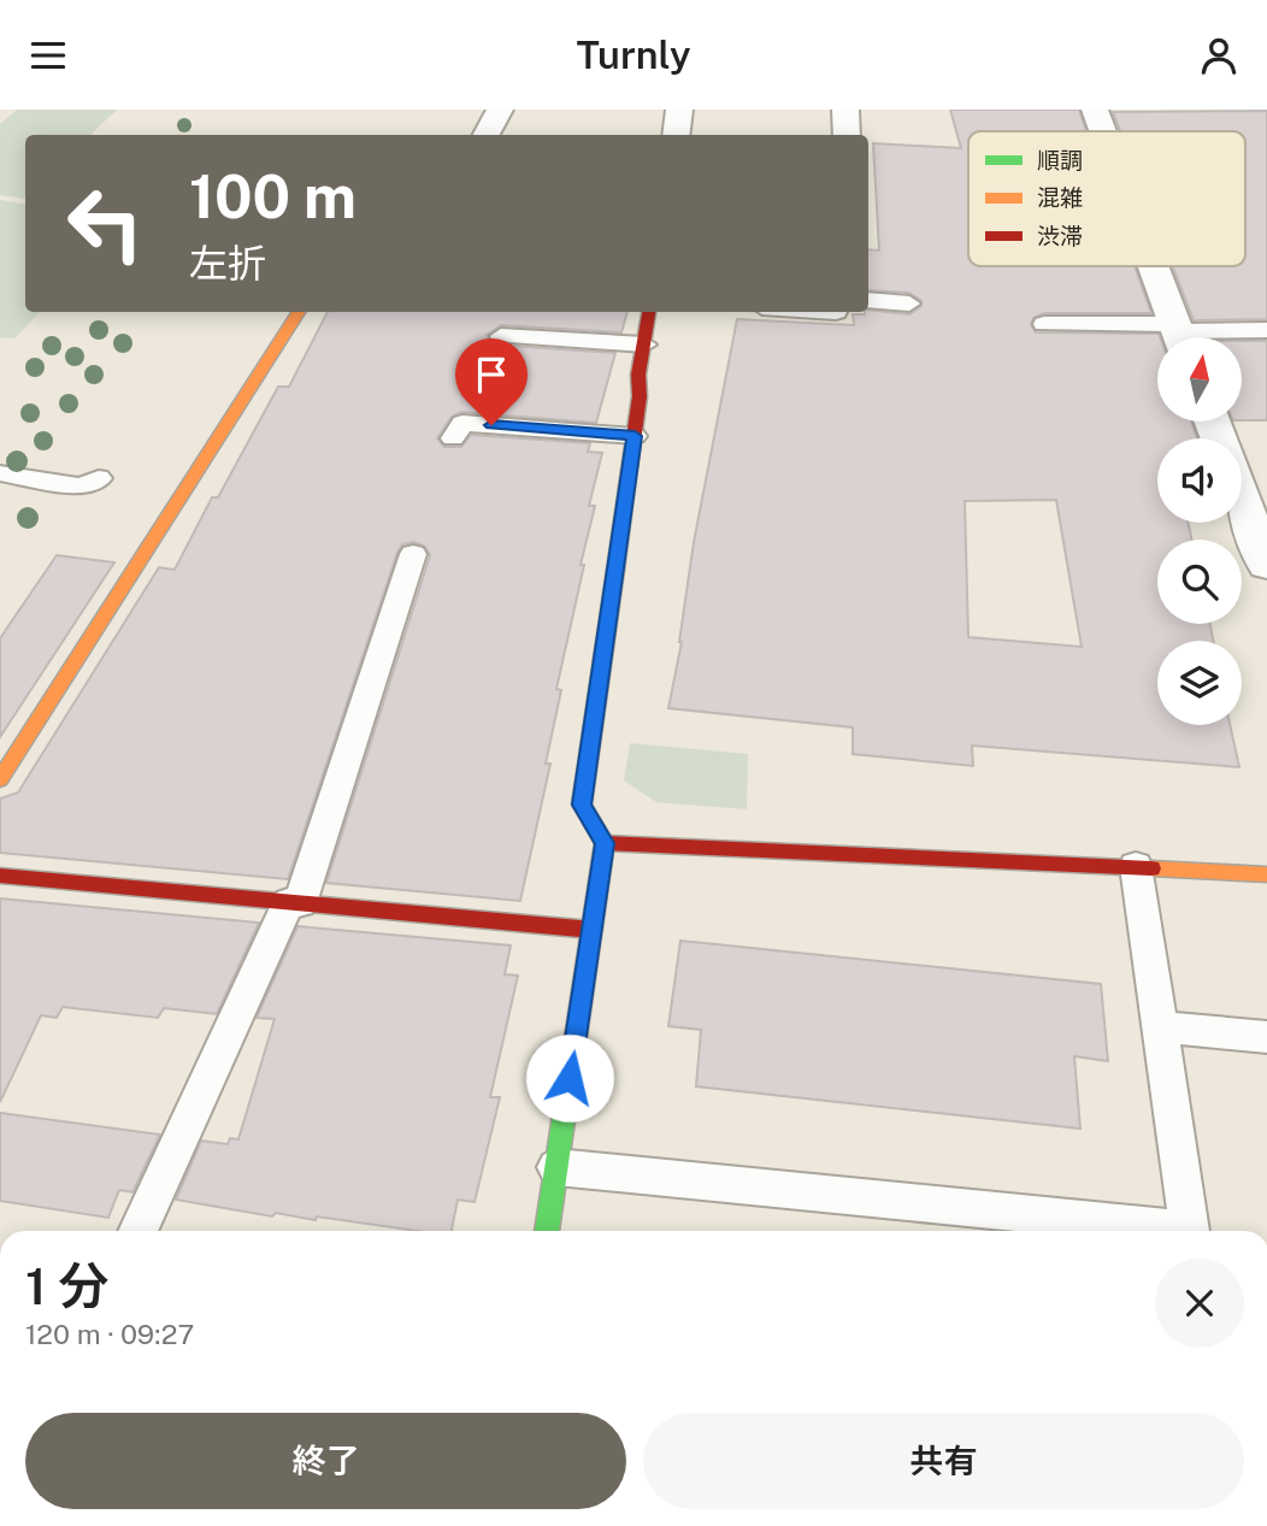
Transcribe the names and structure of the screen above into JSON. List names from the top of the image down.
{
  "legend": ["順調", "混雑", "渋滞"],
  "north": "top",
  "page": {
    "header": "Turnly",
    "turn": ["100 m", "左折"],
    "heading": ["1 分", "120 m · 09:27"],
    "buttons": ["終了", "共有"]
  }
}
